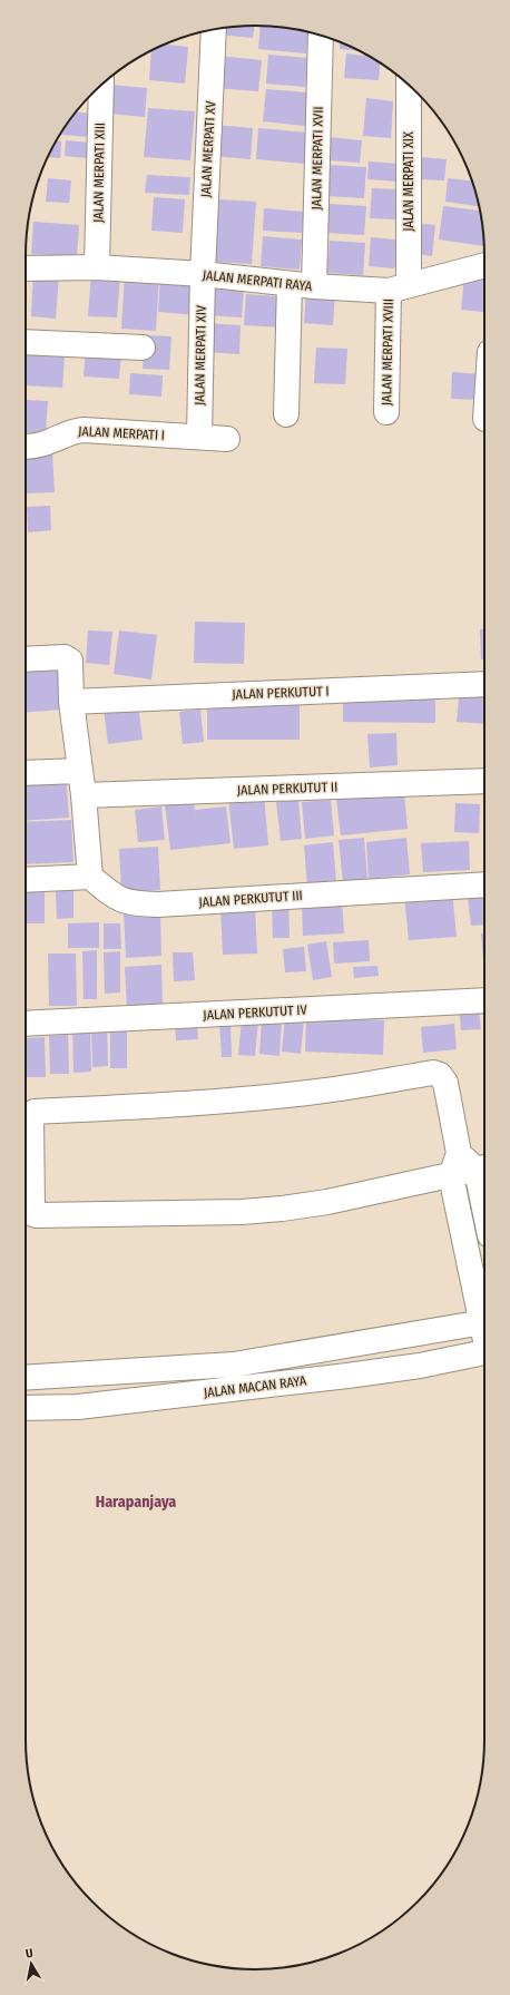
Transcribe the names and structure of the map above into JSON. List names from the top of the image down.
{
  "streets": {
    "street": [
      "JALAN MERPATI XV",
      "JALAN MERPATI XVII",
      "JALAN MERPATI XIII",
      "JALAN MERPATI XIX",
      "JALAN MERPATI RAYA",
      "JALAN MERPATI XVIII",
      "JALAN MERPATI XIV",
      "JALAN MERPATI I",
      "JALAN PERKUTUT I",
      "JALAN PERKUTUT II",
      "JALAN PERKUTUT III",
      "JALAN PERKUTUT IV",
      "JALAN MACAN RAYA"
    ]
  },
  "crossings": [
    ["JALAN MERPATI XV", "JALAN MERPATI RAYA"],
    ["JALAN MERPATI XV", "JALAN MERPATI XIV"],
    ["JALAN MERPATI XVII", "JALAN MERPATI RAYA"],
    ["JALAN MERPATI XIII", "JALAN MERPATI RAYA"],
    ["JALAN MERPATI XIX", "JALAN MERPATI RAYA"],
    ["JALAN MERPATI XIX", "JALAN MERPATI XVIII"],
    ["JALAN MERPATI RAYA", "JALAN MERPATI XVIII"],
    ["JALAN MERPATI RAYA", "JALAN MERPATI XIV"],
    ["JALAN MERPATI XIV", "JALAN MERPATI I"]
  ],
  "districts": ["Harapanjaya"],
  "north": "top"
}
